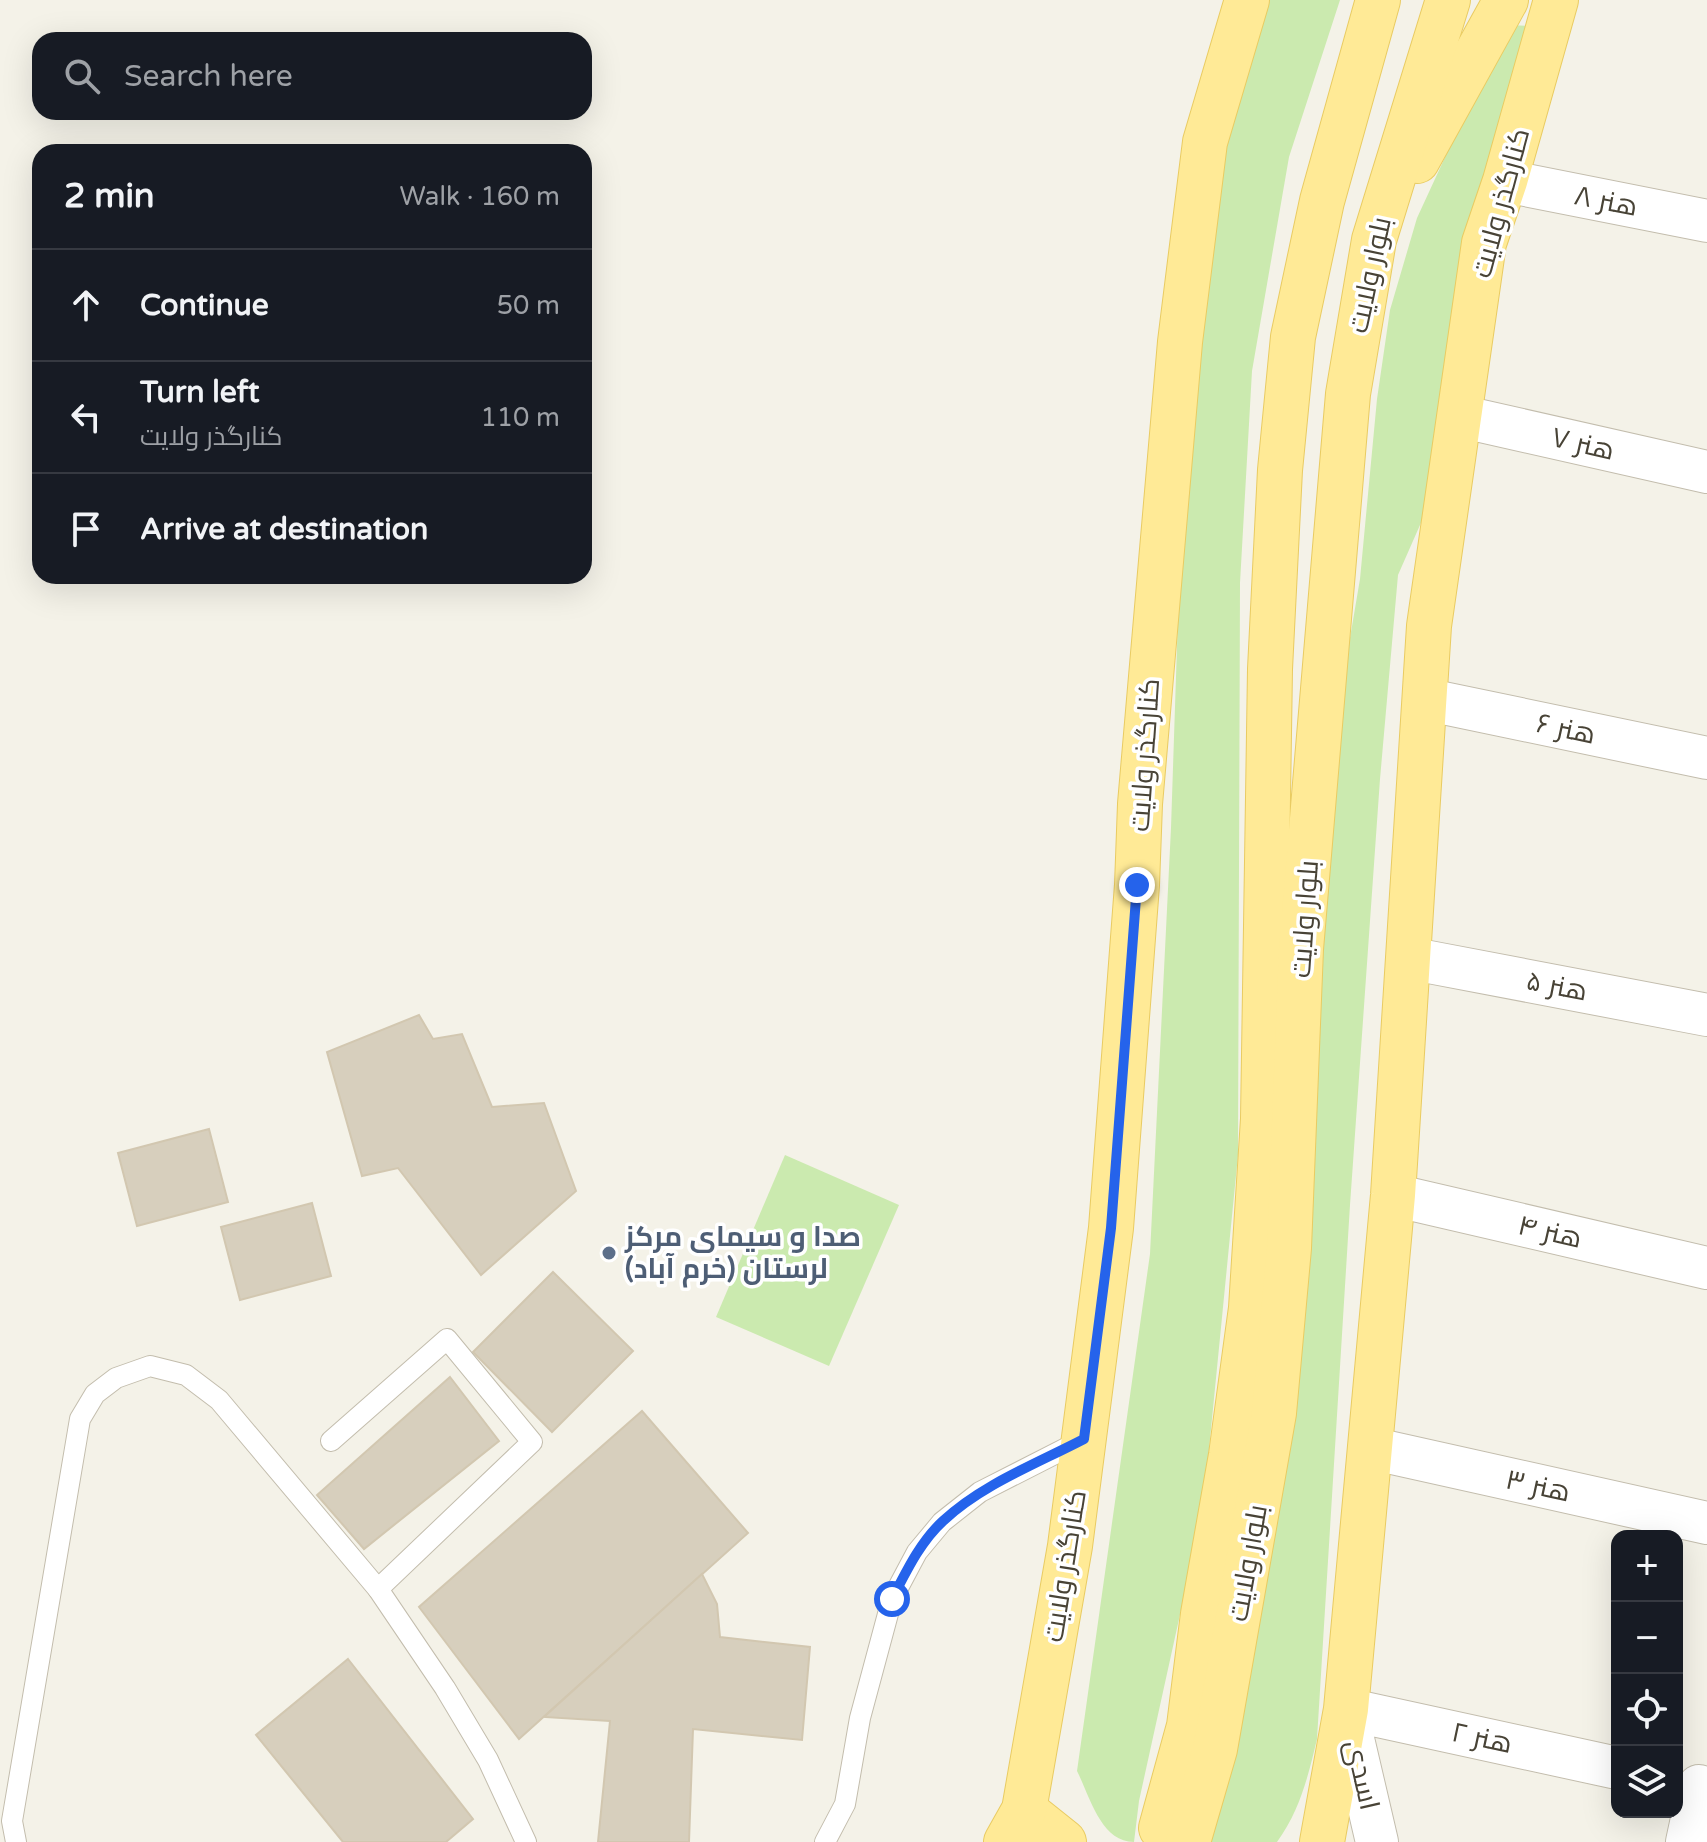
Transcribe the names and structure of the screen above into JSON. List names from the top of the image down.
{
  "streets": {
    "main road": ["کنارگذر ولایت", "بلوار ولایت"],
    "street": [
      "هنر ۸",
      "هنر ۷",
      "هنر ۶",
      "هنر ۵",
      "هنر ۴",
      "هنر ۳",
      "هنر ۲",
      "اسدی"
    ]
  },
  "crossings": [
    ["هنر ۸", "کنارگذر ولایت"],
    ["کنارگذر ولایت", "هنر ۷"],
    ["کنارگذر ولایت", "هنر ۶"],
    ["کنارگذر ولایت", "هنر ۵"],
    ["کنارگذر ولایت", "هنر ۴"],
    ["کنارگذر ولایت", "هنر ۳"],
    ["کنارگذر ولایت", "هنر ۲"],
    ["کنارگذر ولایت", "اسدی"],
    ["هنر ۲", "اسدی"]
  ],
  "places": ["صدا و سیمای مرکز لرستان (خرم آباد)"],
  "page": {
    "search": "Search here",
    "heading": ["2 min", "Walk · 160 m"],
    "list": [
      ["Continue", "50 m"],
      ["Turn left", "کنارگذر ولایت", "110 m"],
      "Arrive at destination"
    ],
    "map_buttons": ["+", "−"]
  }
}
